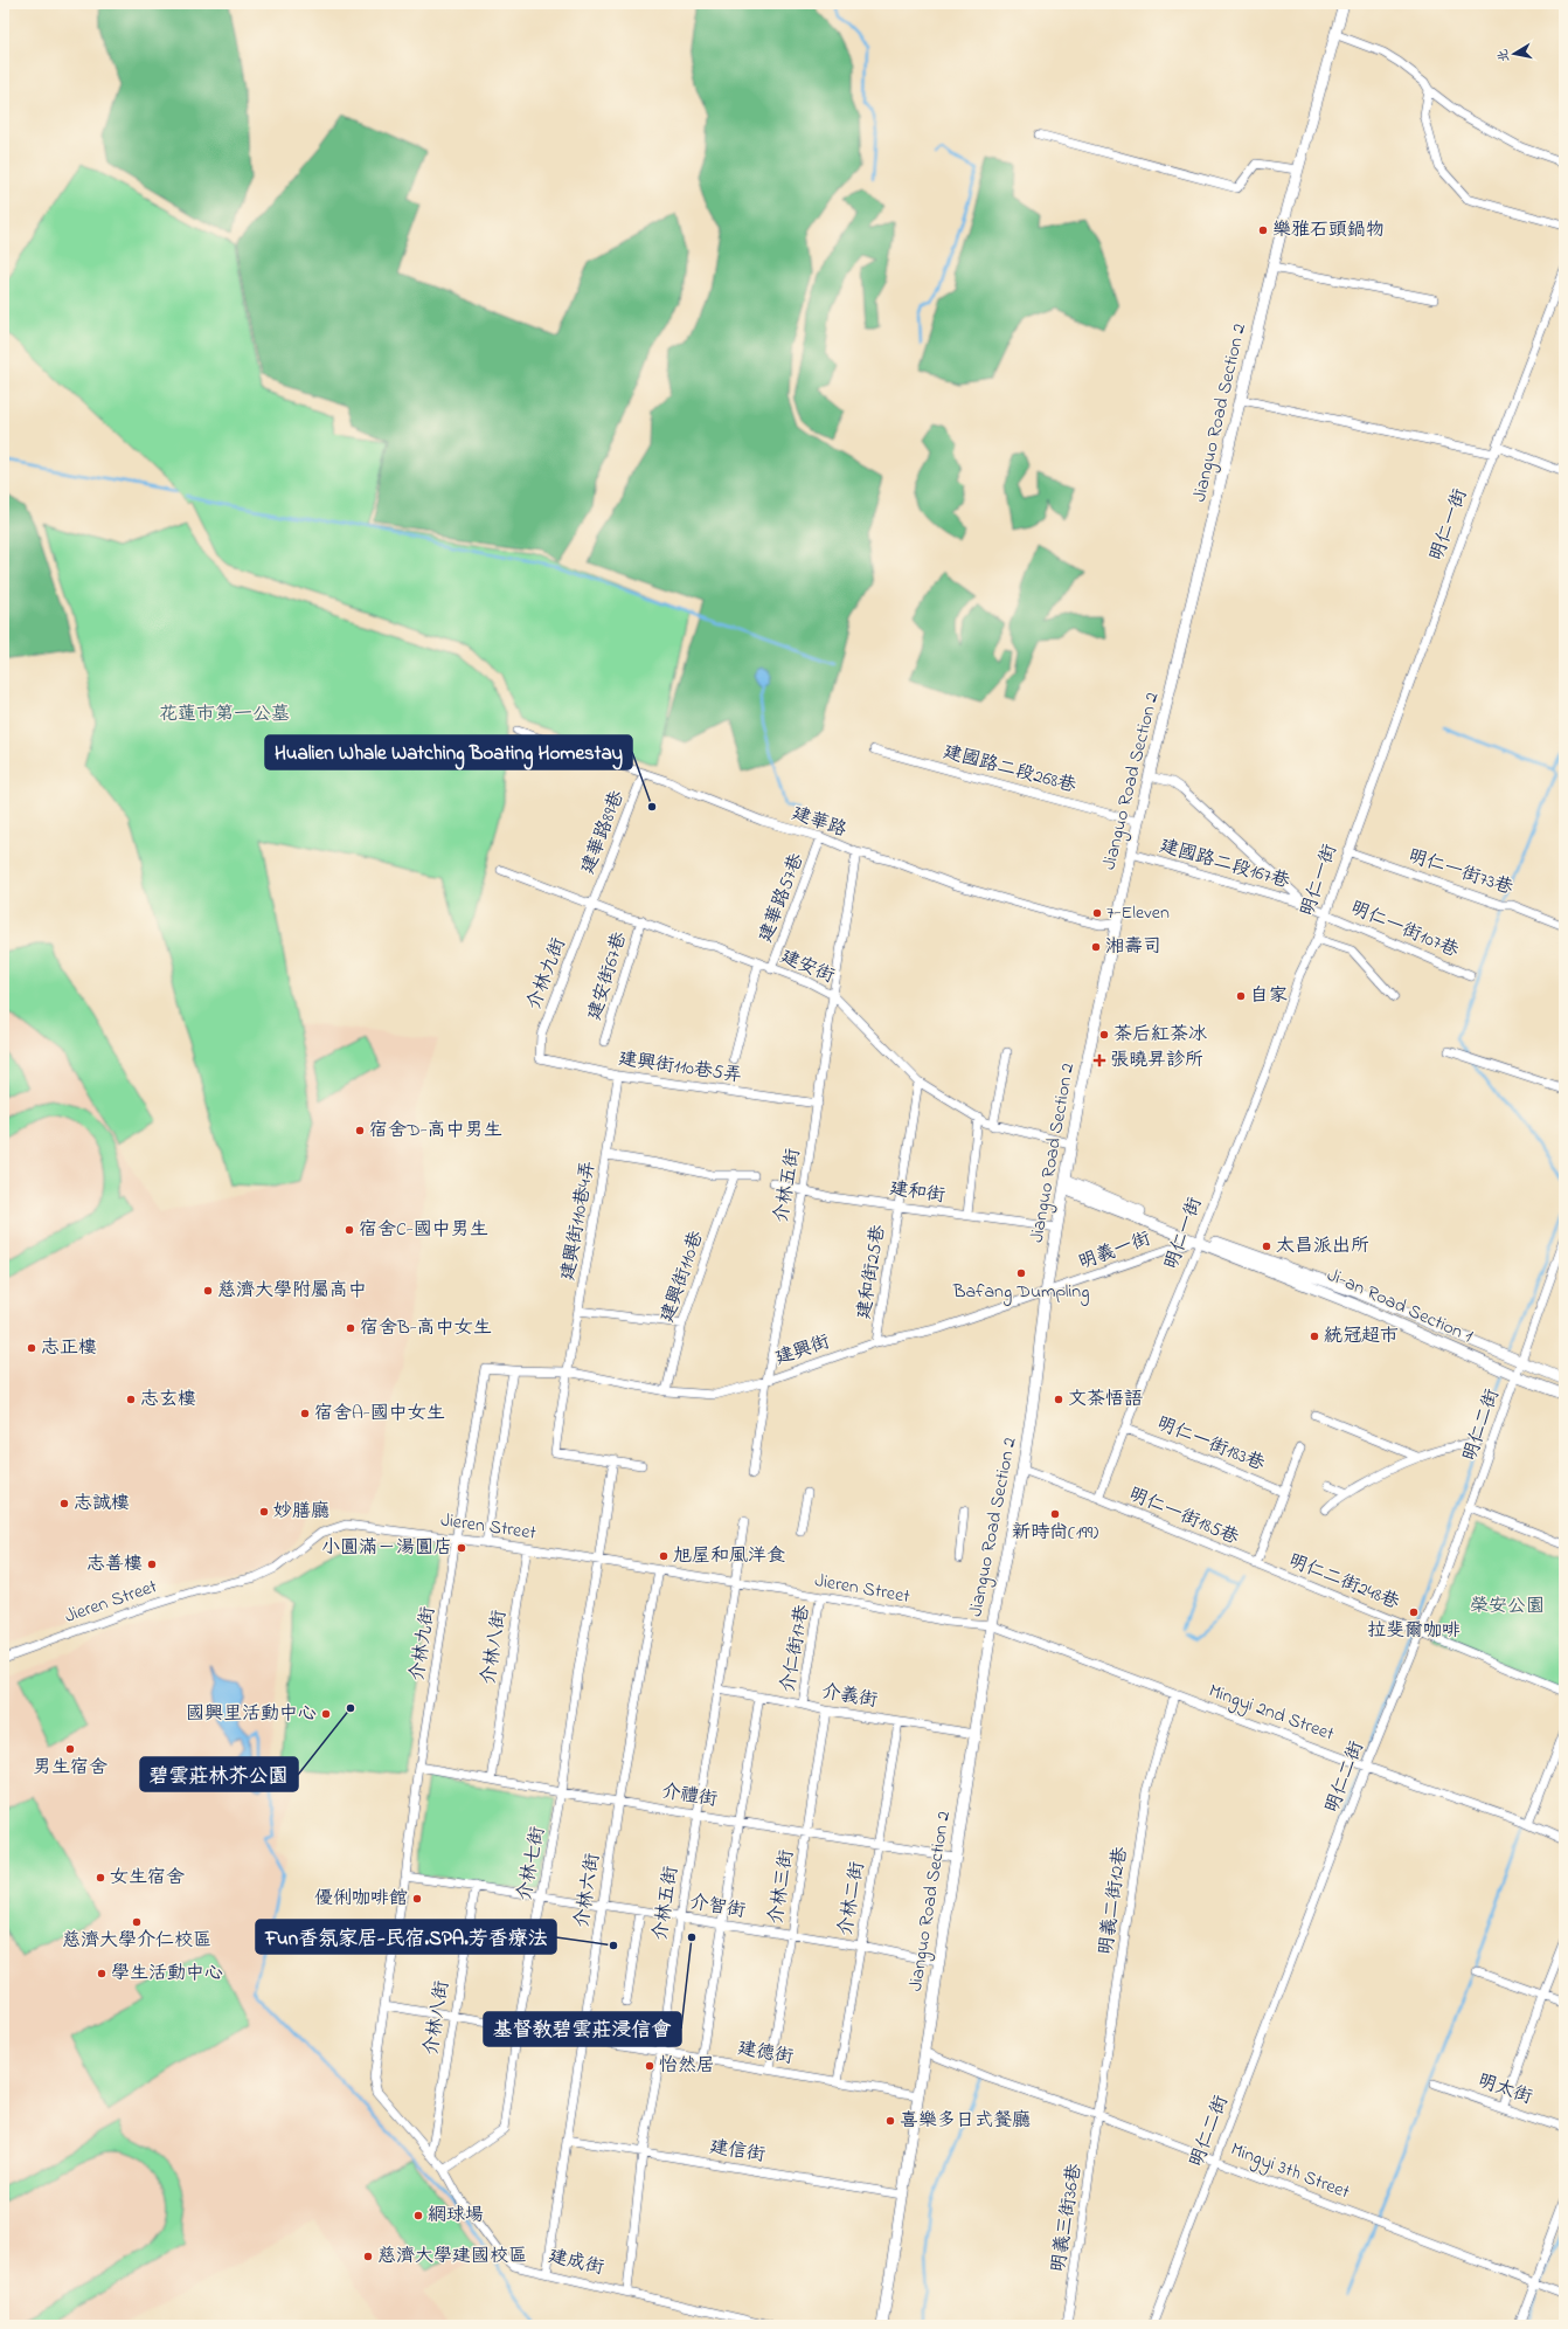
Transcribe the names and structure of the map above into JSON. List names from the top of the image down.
{
  "streets": {
    "street": [
      "Jianguo Road Section 2",
      "明仁一街",
      "建國路二段268巷",
      "建華路",
      "建華路89巷",
      "建國路二段167巷",
      "明仁一街73巷",
      "建華路57巷",
      "明仁一街107巷",
      "建安街",
      "介林九街",
      "建安街67巷",
      "建興街110巷5弄",
      "介林五街",
      "建和街",
      "建興街110巷4弄",
      "明義一街",
      "建和街25巷",
      "建興街110巷",
      "Ji-an Road Section 1",
      "建興街",
      "明仁二街",
      "明仁一街183巷",
      "明仁一街185巷",
      "Jieren Street",
      "明仁二街248巷",
      "介林八街",
      "介仁街17巷",
      "介義街",
      "Mingyi 2nd Street",
      "介禮街",
      "介林七街",
      "介林三街",
      "介林六街",
      "介林二街",
      "明義二街12巷",
      "介智街",
      "建德街",
      "明太街",
      "建信街",
      "Mingyi 3th Street",
      "明義三街36巷",
      "建成街"
    ]
  },
  "crossings": [
    ["Jianguo Road Section 2", "建國路二段268巷"],
    ["Jianguo Road Section 2", "建華路"],
    ["Jianguo Road Section 2", "建國路二段167巷"],
    ["Jianguo Road Section 2", "建安街"],
    ["Jianguo Road Section 2", "建和街"],
    ["Jianguo Road Section 2", "明義一街"],
    ["Jianguo Road Section 2", "Ji-an Road Section 1"],
    ["Jianguo Road Section 2", "建興街"],
    ["Jianguo Road Section 2", "明仁一街185巷"],
    ["Jianguo Road Section 2", "Jieren Street"],
    ["Jianguo Road Section 2", "介義街"],
    ["Jianguo Road Section 2", "Mingyi 2nd Street"],
    ["Jianguo Road Section 2", "介禮街"],
    ["Jianguo Road Section 2", "介智街"],
    ["Jianguo Road Section 2", "建德街"],
    ["Jianguo Road Section 2", "建信街"],
    ["Jianguo Road Section 2", "Mingyi 3th Street"],
    ["明仁一街", "建國路二段167巷"],
    ["明仁一街", "明仁一街73巷"],
    ["明仁一街", "明仁一街107巷"],
    ["明仁一街", "明義一街"],
    ["明仁一街", "Ji-an Road Section 1"],
    ["明仁一街", "明仁一街183巷"],
    ["明仁一街", "明仁一街185巷"],
    ["建華路", "建華路89巷"],
    ["建華路", "建華路57巷"],
    ["建華路", "介林五街"],
    ["建華路89巷", "建安街"],
    ["建華路89巷", "介林九街"],
    ["建國路二段167巷", "明仁一街107巷"],
    ["建華路57巷", "建安街"],
    ["建安街", "介林九街"],
    ["建安街", "建安街67巷"],
    ["建安街", "介林五街"],
    ["建安街", "建和街25巷"],
    ["介林九街", "建興街110巷5弄"],
    ["介林九街", "建興街110巷4弄"],
    ["介林九街", "建興街"],
    ["介林九街", "Jieren Street"],
    ["介林九街", "介禮街"],
    ["介林九街", "介智街"],
    ["介林九街", "建德街"],
    ["介林九街", "建成街"],
    ["建興街110巷5弄", "介林五街"],
    ["建興街110巷5弄", "建興街110巷4弄"],
    ["介林五街", "建和街"],
    ["介林五街", "建興街"],
    ["介林五街", "Jieren Street"],
    ["介林五街", "介義街"],
    ["介林五街", "介禮街"],
    ["介林五街", "介智街"],
    ["介林五街", "建德街"],
    ["介林五街", "建信街"],
    ["介林五街", "建成街"],
    ["建和街", "建和街25巷"],
    ["建興街110巷4弄", "建興街"],
    ["建興街110巷4弄", "介林七街"],
    ["明義一街", "Ji-an Road Section 1"],
    ["明義一街", "建興街"],
    ["建和街25巷", "建興街"],
    ["建興街110巷", "建興街"],
    ["Ji-an Road Section 1", "明仁二街"],
    ["明仁二街", "明仁二街248巷"],
    ["明仁二街", "Mingyi 2nd Street"],
    ["明仁二街", "Mingyi 3th Street"],
    ["明仁一街185巷", "明仁二街248巷"],
    ["Jieren Street", "介林八街"],
    ["Jieren Street", "介仁街17巷"],
    ["Jieren Street", "Mingyi 2nd Street"],
    ["Jieren Street", "介林七街"],
    ["Jieren Street", "介林六街"],
    ["介林八街", "介禮街"],
    ["介林八街", "介智街"],
    ["介林八街", "建德街"],
    ["介林八街", "建成街"],
    ["介仁街17巷", "介義街"],
    ["介義街", "介林三街"],
    ["介義街", "介林二街"],
    ["Mingyi 2nd Street", "明義二街12巷"],
    ["介禮街", "介林七街"],
    ["介禮街", "介林三街"],
    ["介禮街", "介林六街"],
    ["介禮街", "介林二街"],
    ["介林七街", "介智街"],
    ["介林七街", "建德街"],
    ["介林七街", "建成街"],
    ["介林三街", "介智街"],
    ["介林三街", "建德街"],
    ["介林六街", "介智街"],
    ["介林六街", "建德街"],
    ["介林六街", "建信街"],
    ["介林六街", "建成街"],
    ["介林二街", "介智街"],
    ["介林二街", "建德街"],
    ["明義二街12巷", "Mingyi 3th Street"],
    ["明義二街12巷", "明義三街36巷"],
    ["建德街", "建成街"],
    ["Mingyi 3th Street", "明義三街36巷"]
  ],
  "parks": ["花蓮市第一公墓", "榮安公園"],
  "places": {
    "other": [
      "樂雅石頭鍋物",
      "Hualien Whale Watching Boating Homestay",
      "7-Eleven",
      "湘壽司",
      "自家",
      "茶后紅茶冰",
      "宿舍D-高中男生",
      "宿舍C-國中男生",
      "太昌派出所",
      "Bafang Dumpling",
      "慈濟大學附屬高中",
      "宿舍B-高中女生",
      "統冠超市",
      "志正樓",
      "志玄樓",
      "文茶悟語",
      "宿舍A-國中女生",
      "志誠樓",
      "妙膳廳",
      "新時尚(199)",
      "小圓滿－湯圓店",
      "旭屋和風洋食",
      "志善樓",
      "拉斐爾咖啡",
      "碧雲莊林芥公園",
      "國興里活動中心",
      "男生宿舍",
      "女生宿舍",
      "優俐咖啡館",
      "慈濟大學介仁校區",
      "基督教碧雲莊浸信會",
      "Fun香氛家居-民宿.SPA.芳香療法",
      "學生活動中心",
      "怡然居",
      "喜樂多日式餐廳",
      "網球場",
      "慈濟大學建國校區"
    ],
    "health": ["張曉昇診所"]
  },
  "north": "left"
}
